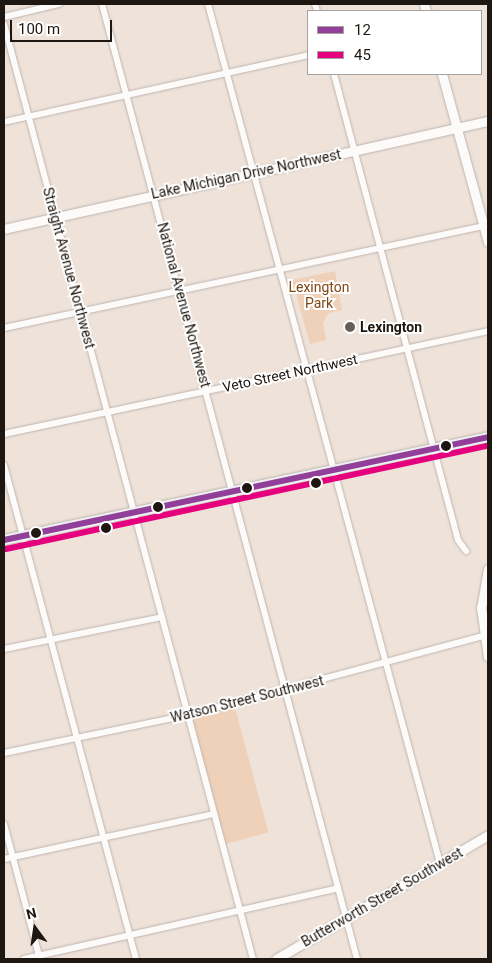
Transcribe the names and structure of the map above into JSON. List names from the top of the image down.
{
  "streets": {
    "street": [
      "Lake Michigan Drive Northwest",
      "Straight Avenue Northwest",
      "National Avenue Northwest",
      "Veto Street Northwest",
      "Watson Street Southwest",
      "Butterworth Street Southwest"
    ]
  },
  "crossings": [
    ["Lake Michigan Drive Northwest", "Straight Avenue Northwest"],
    ["Lake Michigan Drive Northwest", "National Avenue Northwest"],
    ["Straight Avenue Northwest", "Veto Street Northwest"],
    ["Straight Avenue Northwest", "Watson Street Southwest"],
    ["National Avenue Northwest", "Veto Street Northwest"],
    ["National Avenue Northwest", "Watson Street Southwest"],
    ["National Avenue Northwest", "Butterworth Street Southwest"]
  ],
  "parks": ["Lexington Park"],
  "places": ["Lexington"],
  "lines": ["transit line 12", "transit line 45"],
  "legend": ["12", "45"],
  "scale_bar": "100 m",
  "north": "top"
}
